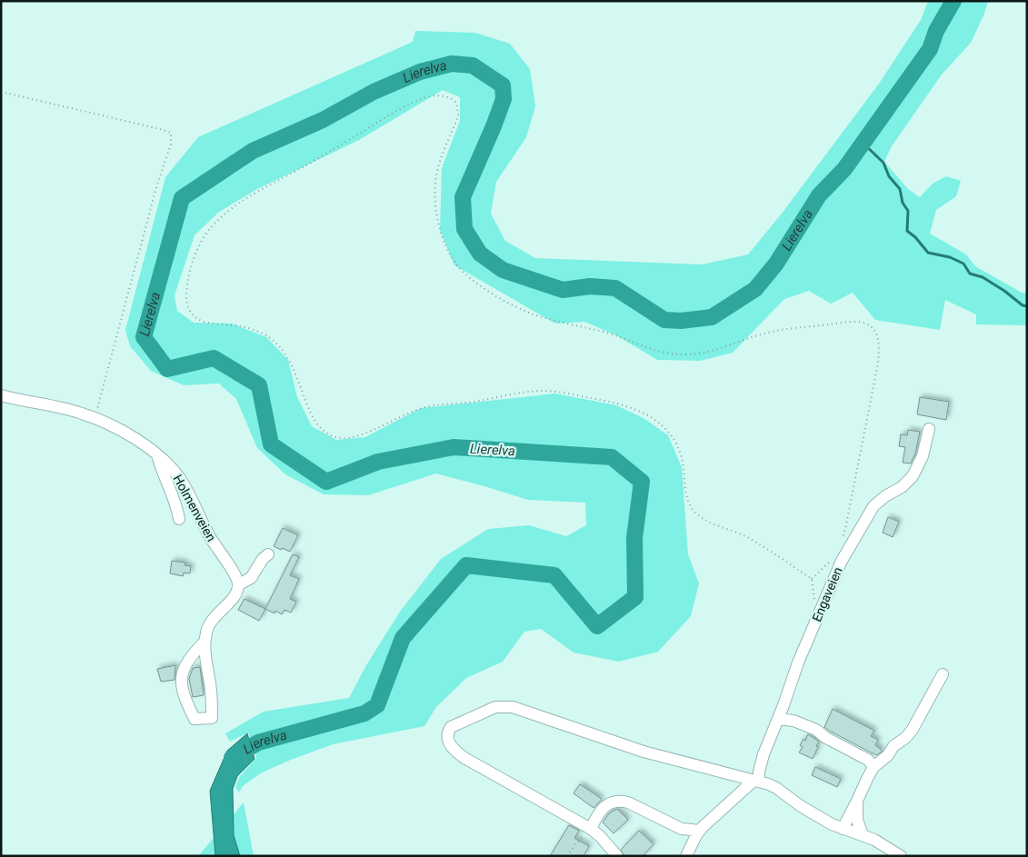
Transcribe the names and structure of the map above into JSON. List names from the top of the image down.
{
  "streets": {
    "street": ["Holmenveien", "Engaveien"]
  },
  "water": ["Lierelva"]
}
